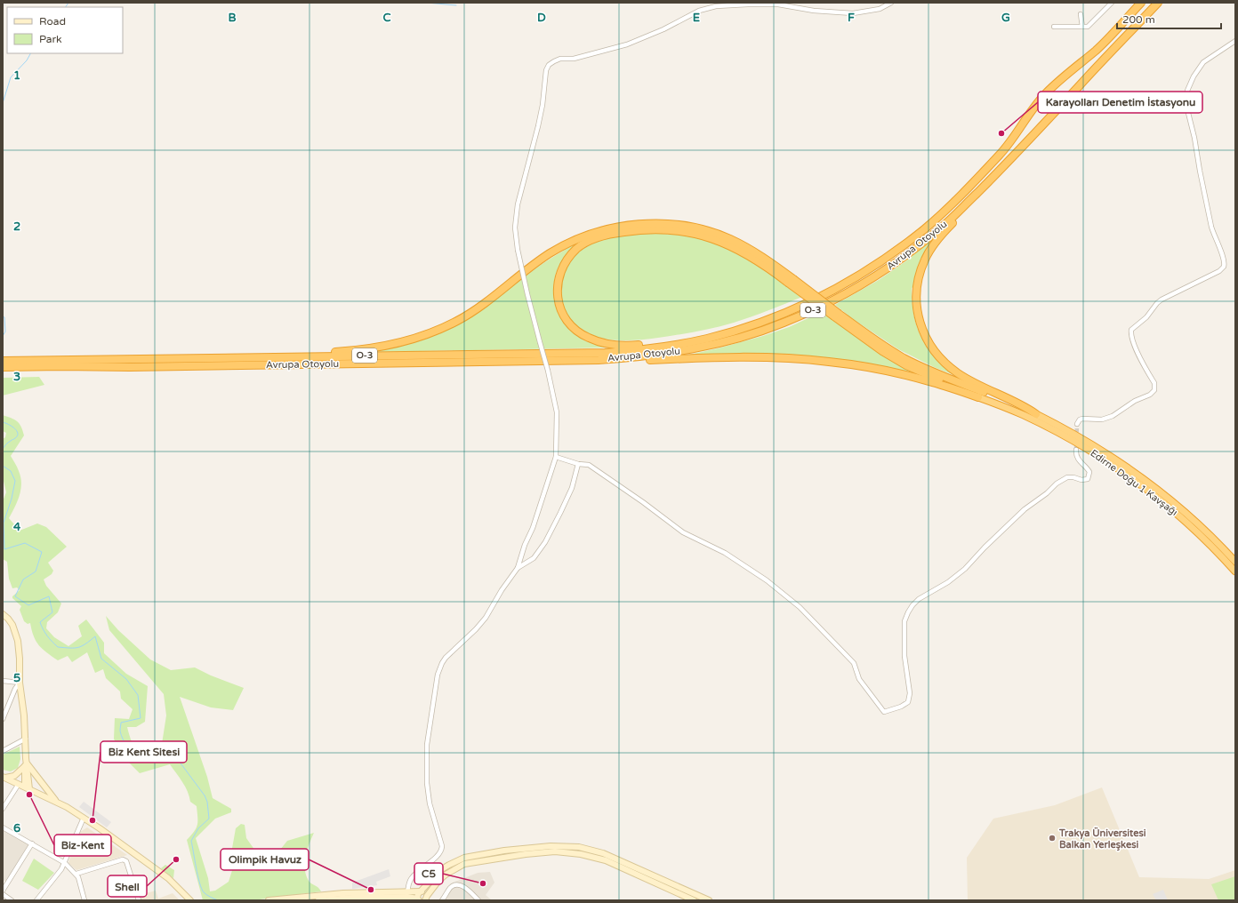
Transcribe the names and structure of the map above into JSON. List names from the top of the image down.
{
  "streets": {
    "highway": ["Avrupa Otoyolu", "O-3", "Edirne Doğu 1 Kavşağı"]
  },
  "places": [
    "Karayolları Denetim İstasyonu",
    "Biz-Kent",
    "Biz Kent Sitesi",
    "Trakya Üniversitesi Balkan Yerleşkesi",
    "Shell",
    "C5",
    "Olimpik Havuz"
  ],
  "legend": ["Road", "Park"],
  "scale_bar": "200 m",
  "grid": {
    "columns": [
      "B",
      "C",
      "D",
      "E",
      "F",
      "G"
    ],
    "rows": [
      "1",
      "2",
      "3",
      "4",
      "5",
      "6"
    ]
  }
}
